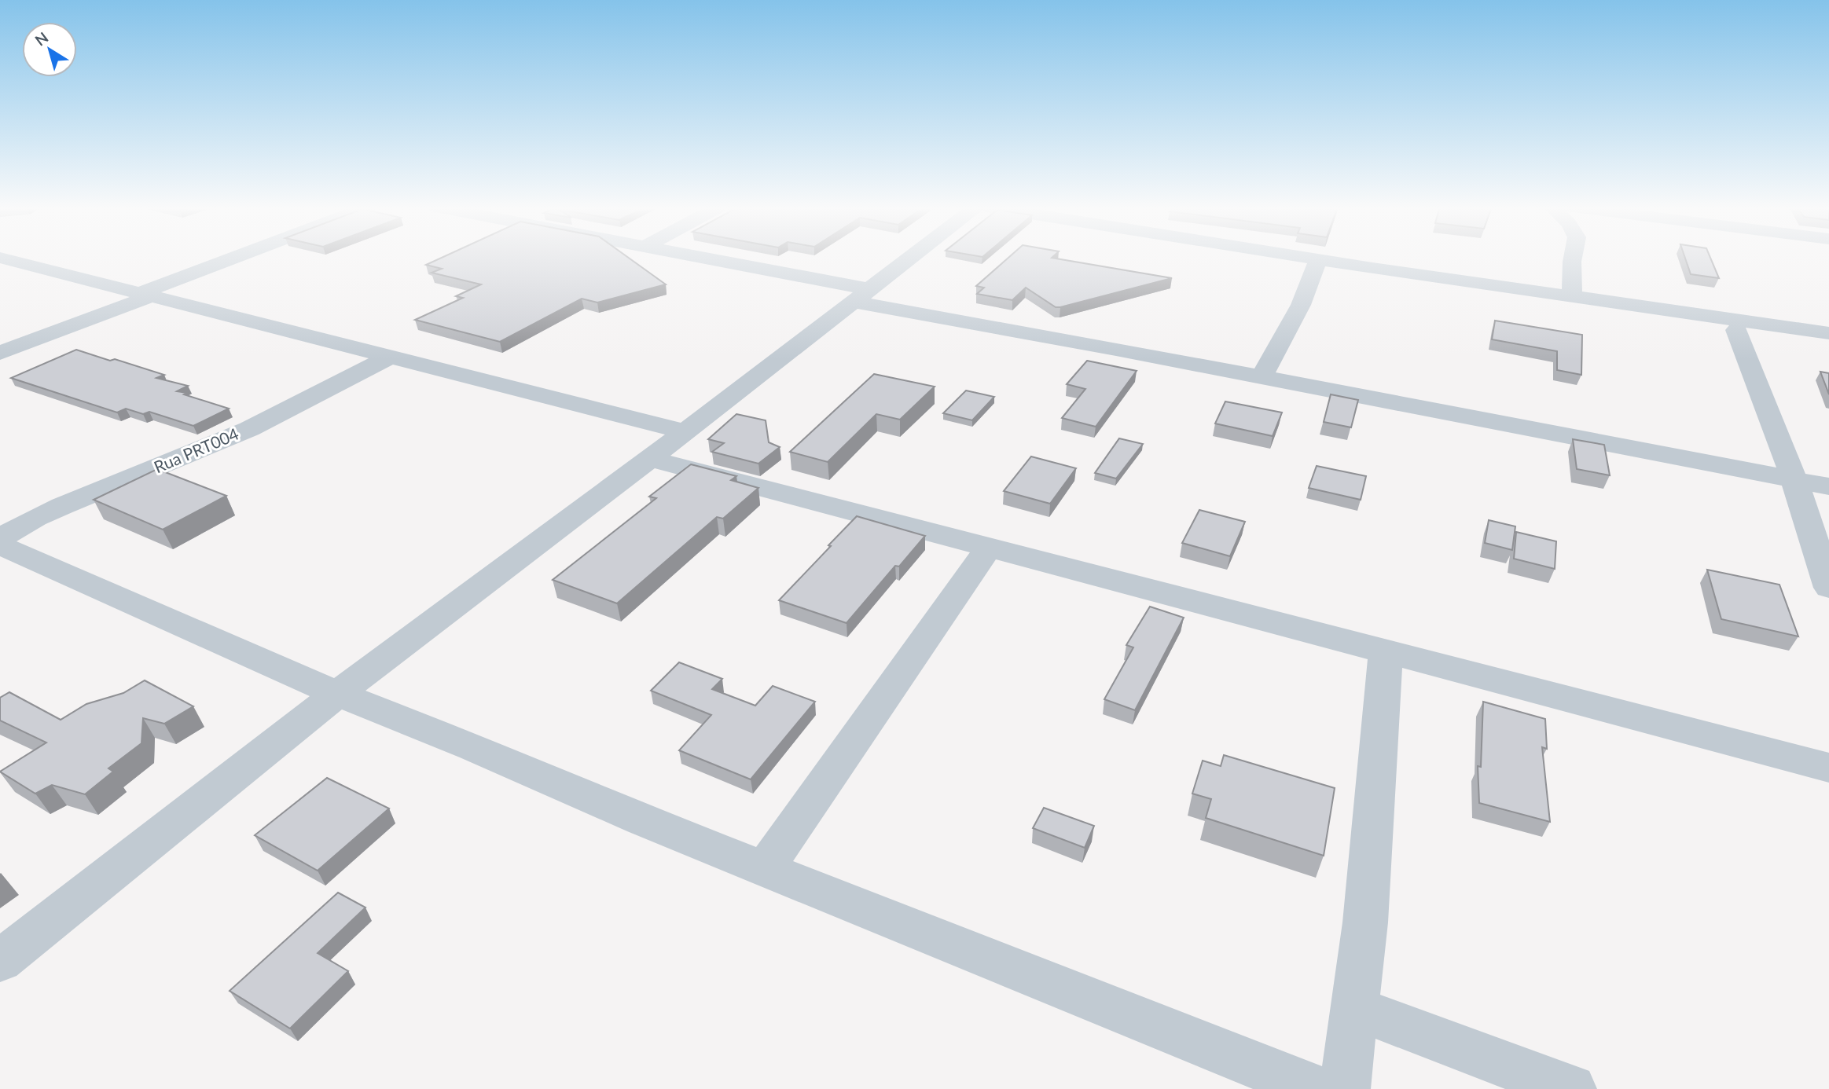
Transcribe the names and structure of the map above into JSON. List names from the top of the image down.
{
  "streets": {
    "street": ["Rua PRT004"]
  },
  "north": "top left"
}
